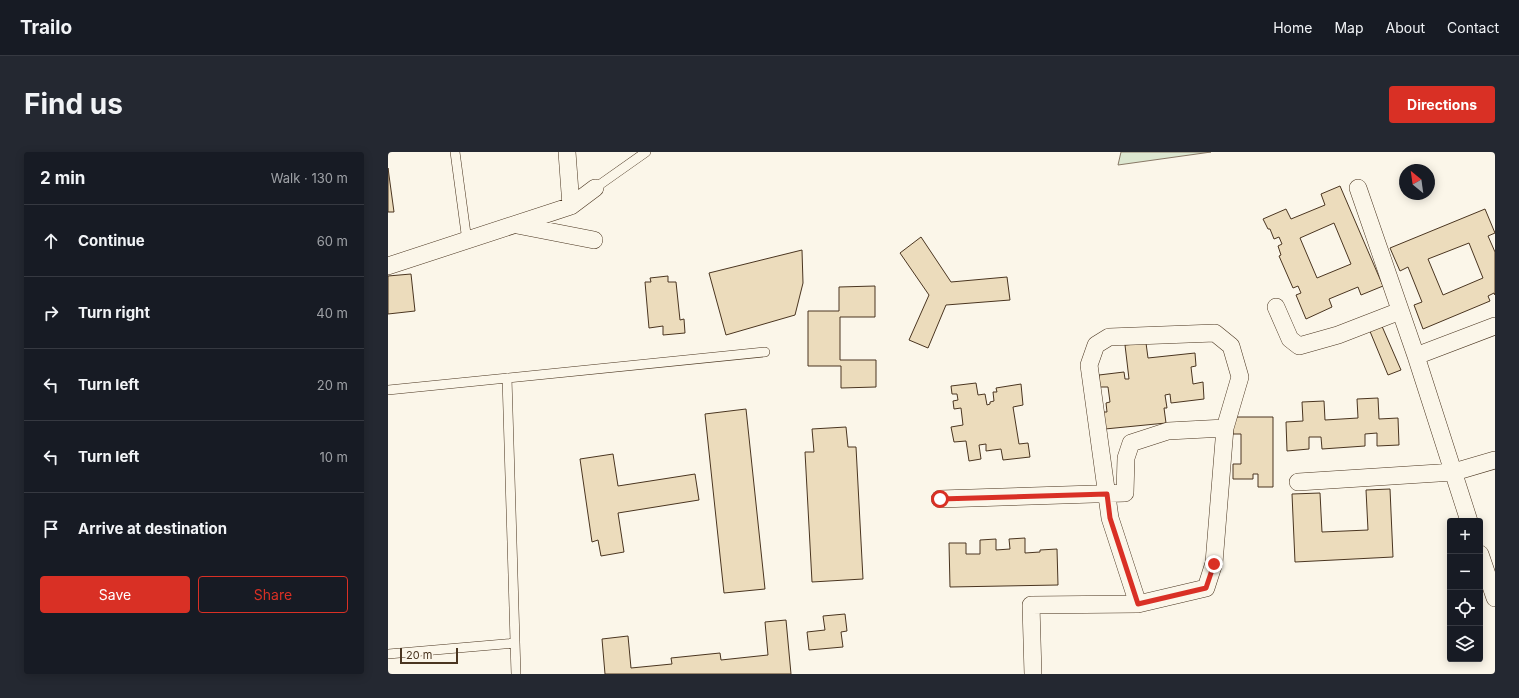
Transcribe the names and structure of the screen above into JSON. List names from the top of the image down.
{
  "scale_bar": "20 m",
  "north": "top left",
  "page": {
    "header": "Trailo",
    "nav": [
      "Home",
      "Map",
      "About",
      "Contact"
    ],
    "buttons": [
      "Directions",
      ["Save", "Share"]
    ],
    "title": "Find us",
    "heading": ["2 min", "Walk · 130 m"],
    "list": [
      ["Continue", "60 m"],
      ["Turn right", "40 m"],
      ["Turn left", "20 m"],
      ["Turn left", "10 m"],
      "Arrive at destination"
    ],
    "map_buttons": ["+", "−"],
    "scale": "20 m"
  }
}
